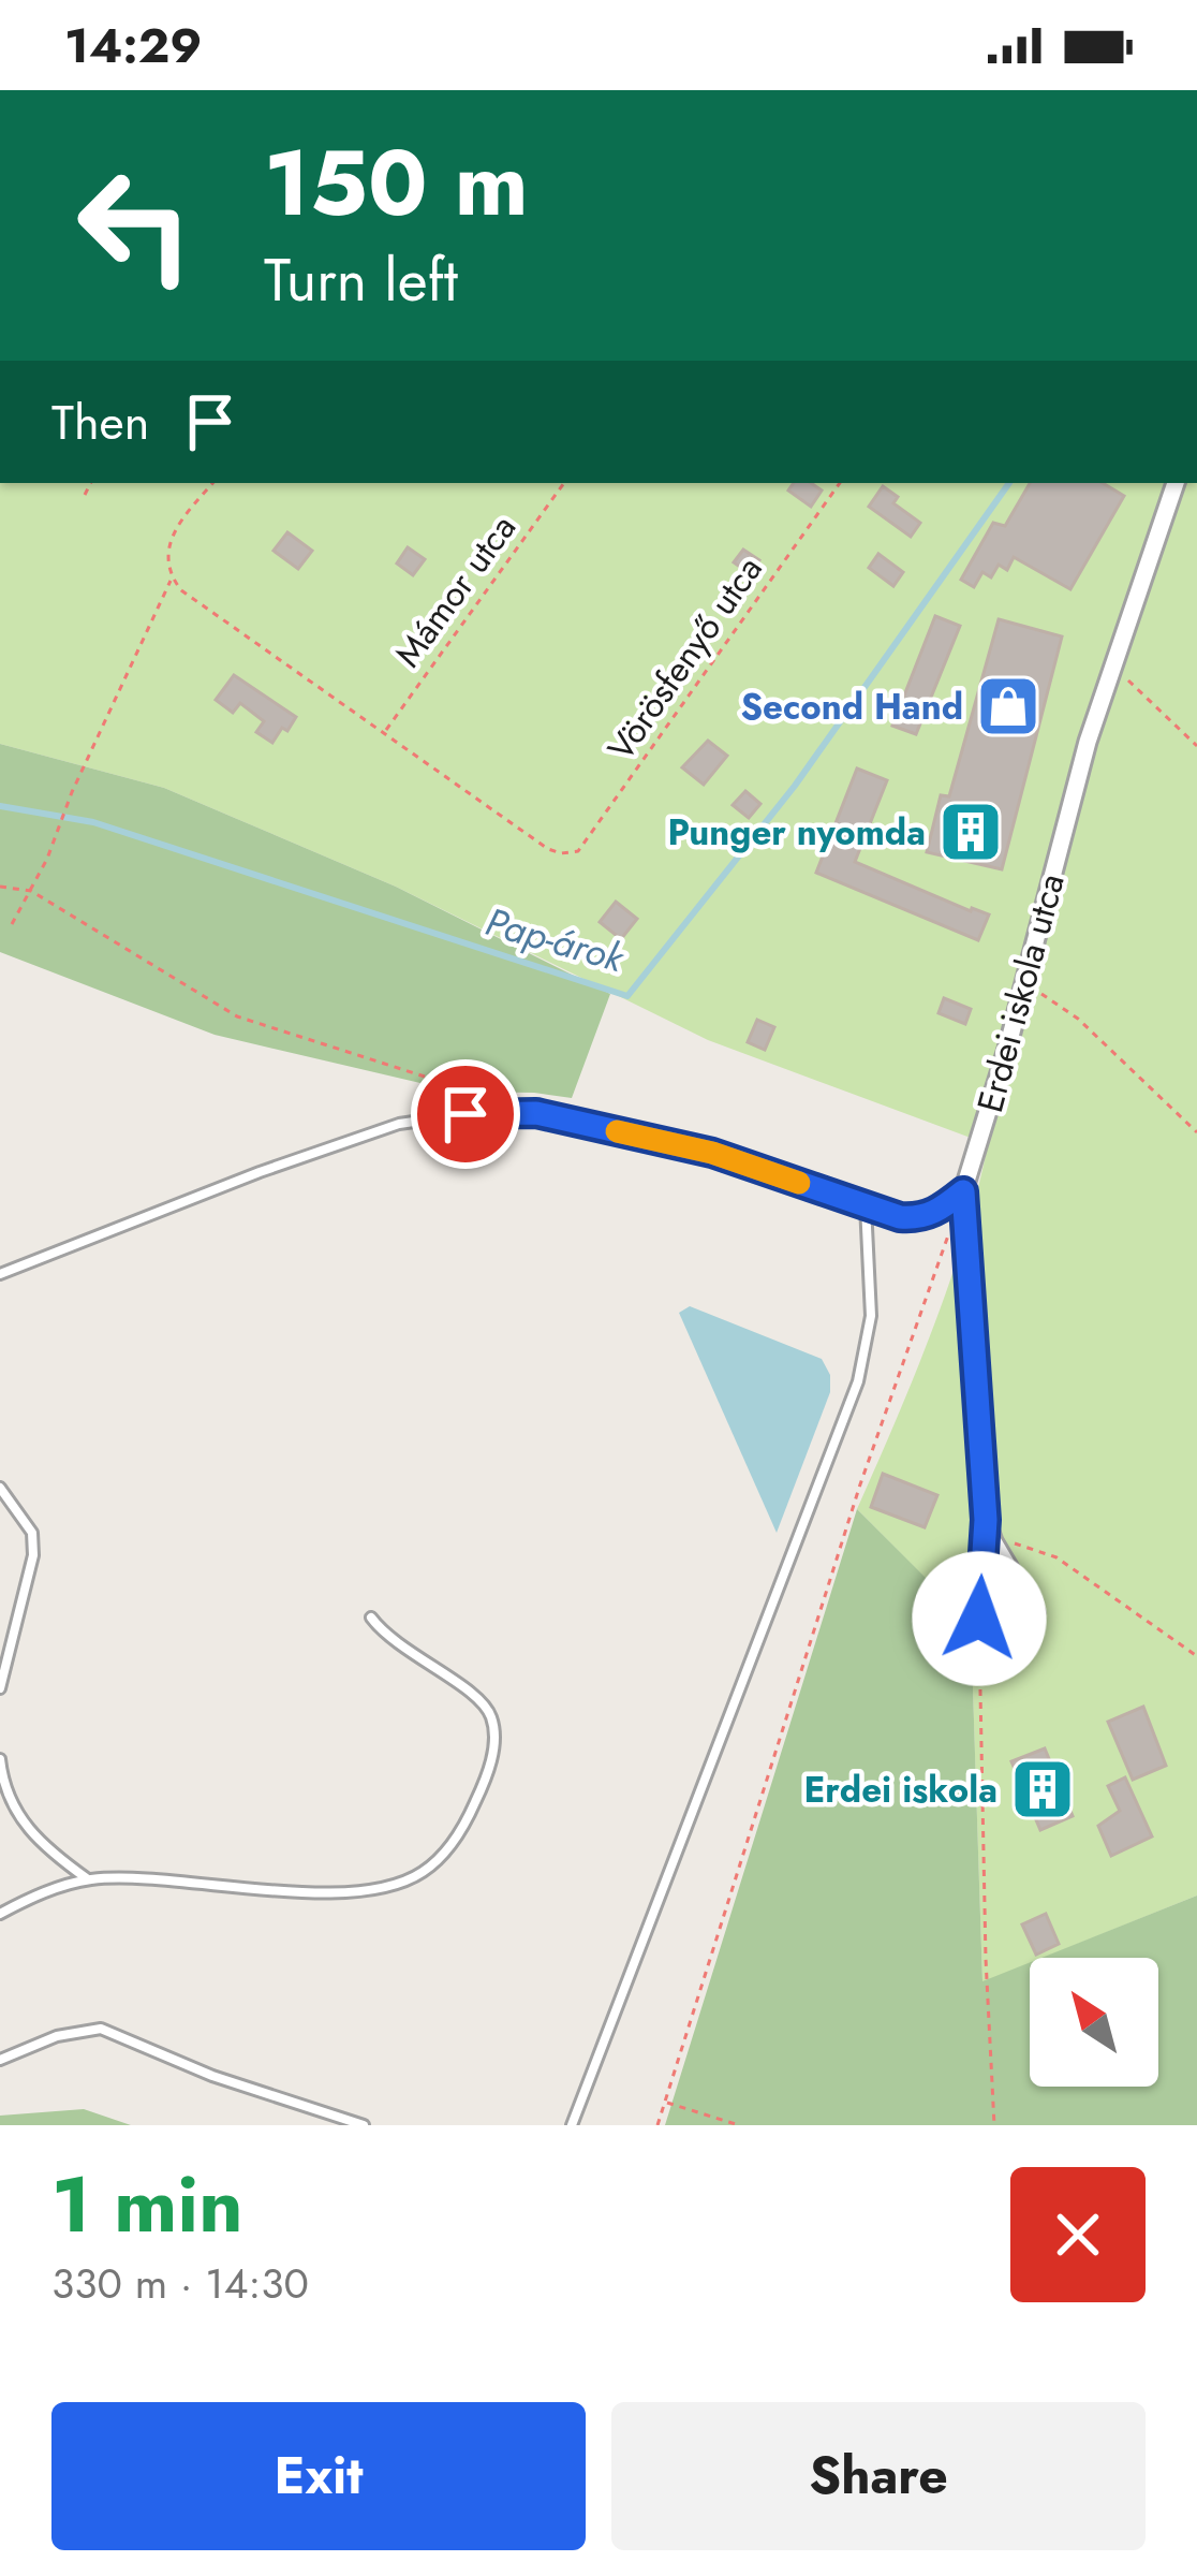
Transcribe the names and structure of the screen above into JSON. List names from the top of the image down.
{
  "streets": {
    "street": ["Erdei iskola utca"],
    "path": ["Mámor utca", "Vörösfenyő utca"]
  },
  "crossings": [
    ["Mámor utca", "Vörösfenyő utca"]
  ],
  "water": ["Pap-árok"],
  "places": {
    "shop": ["Second Hand"],
    "building": ["Punger nyomda", "Erdei iskola"]
  },
  "north": "top left",
  "page": {
    "status": "14:29",
    "turn": ["150 m", "Turn left"],
    "then": "Then",
    "heading": ["1 min", "330 m · 14:30"],
    "buttons": ["Exit", "Share"]
  }
}
